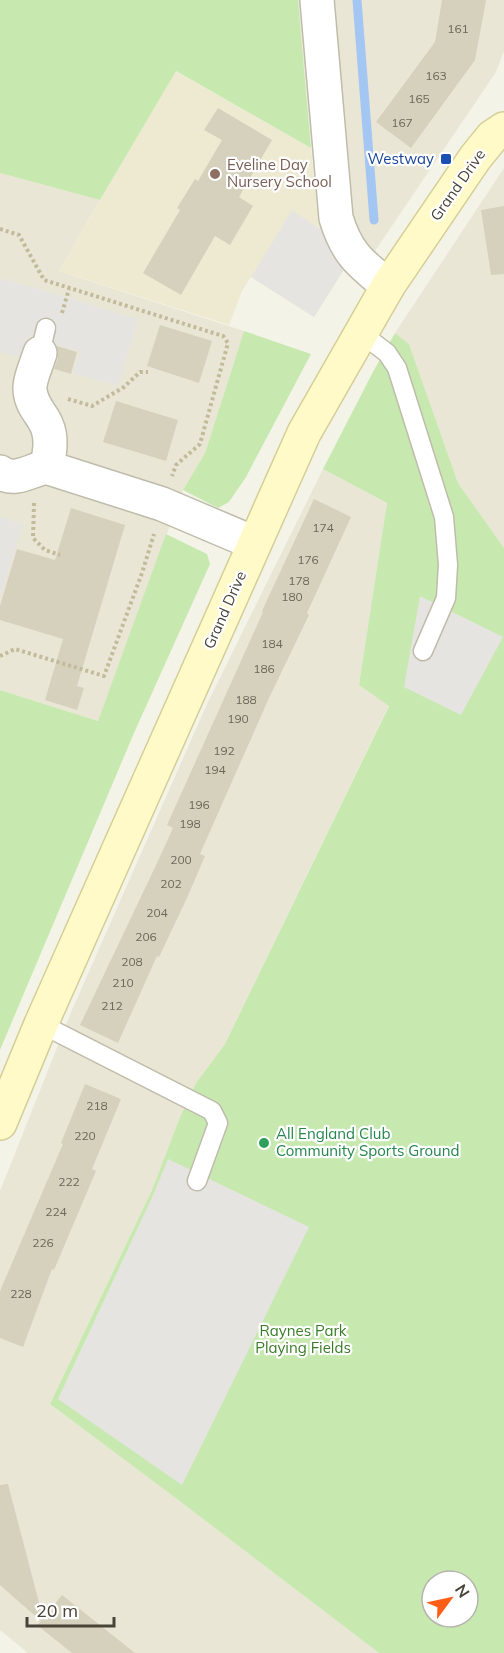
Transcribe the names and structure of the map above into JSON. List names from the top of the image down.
{
  "streets": {
    "main road": ["Grand Drive"]
  },
  "parks": ["Raynes Park Playing Fields"],
  "places": {
    "transit": ["Westway"],
    "other": ["Eveline Day Nursery School", "All England Club Community Sports Ground"]
  },
  "house_numbers": [
    "161",
    "163",
    "165",
    "167",
    "174",
    "176",
    "178",
    "180",
    "184",
    "186",
    "188",
    "190",
    "192",
    "194",
    "196",
    "198",
    "200",
    "202",
    "204",
    "206",
    "208",
    "210",
    "212",
    "218",
    "220",
    "222",
    "224",
    "226",
    "228"
  ],
  "scale_bar": "20 m",
  "north": "top right"
}
